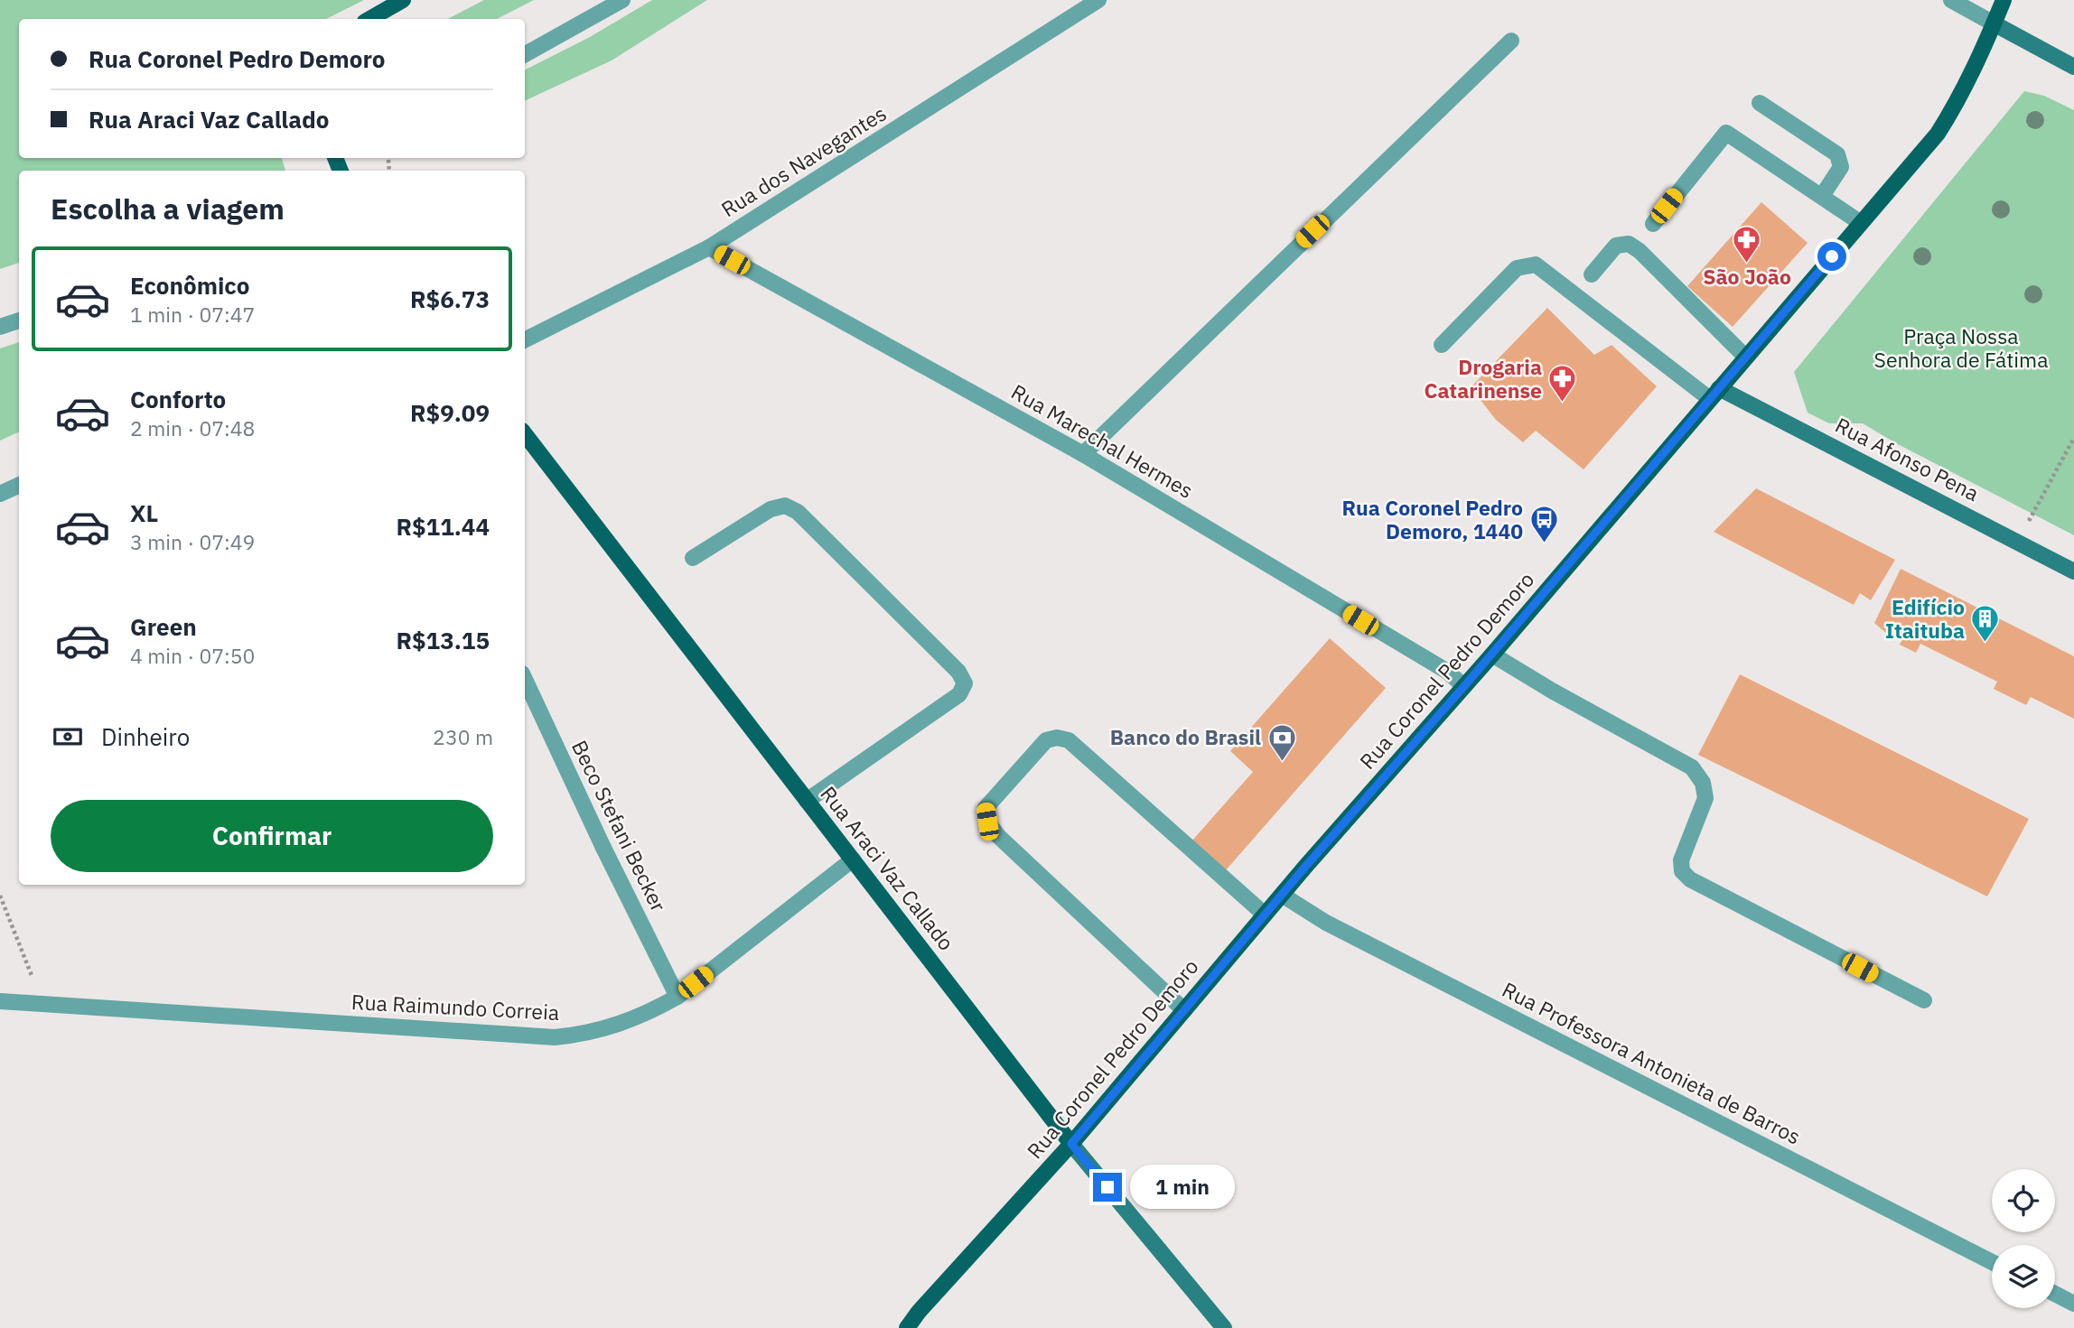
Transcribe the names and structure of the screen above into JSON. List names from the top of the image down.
{
  "streets": {
    "main road": ["Rua Afonso Pena", "Rua Coronel Pedro Demoro", "Rua Araci Vaz Callado"],
    "street": [
      "Rua dos Navegantes",
      "Rua Marechal Hermes",
      "Beco Stefani Becker",
      "Rua Raimundo Correia",
      "Rua Professora Antonieta de Barros"
    ]
  },
  "crossings": [
    ["Rua dos Navegantes", "Rua Marechal Hermes"],
    ["Rua Marechal Hermes", "Rua Coronel Pedro Demoro"],
    ["Rua Afonso Pena", "Rua Coronel Pedro Demoro"],
    ["Rua Coronel Pedro Demoro", "Rua Araci Vaz Callado"],
    ["Rua Coronel Pedro Demoro", "Rua Professora Antonieta de Barros"],
    ["Beco Stefani Becker", "Rua Raimundo Correia"],
    ["Rua Araci Vaz Callado", "Rua Raimundo Correia"]
  ],
  "parks": ["Praça Nossa Senhora de Fátima"],
  "places": {
    "pharmacy": ["São João", "Drogaria Catarinense"],
    "bus stop": ["Rua Coronel Pedro Demoro, 1440"],
    "building": ["Edifício Itaituba"],
    "bank": ["Banco do Brasil"]
  },
  "page": {
    "banner": ["Rua Coronel Pedro Demoro", "Rua Araci Vaz Callado"],
    "heading": "Escolha a viagem",
    "list": [
      {
        "name": "Econômico",
        "note": "1 min · 07:47",
        "value": "R$6.73"
      },
      {
        "name": "Conforto",
        "note": "2 min · 07:48",
        "value": "R$9.09"
      },
      {
        "name": "XL",
        "note": "3 min · 07:49",
        "value": "R$11.44"
      },
      {
        "name": "Green",
        "note": "4 min · 07:50",
        "value": "R$13.15"
      }
    ],
    "pay": ["Dinheiro", "230 m"],
    "buttons": "Confirmar",
    "bubble": "1 min"
  }
}
